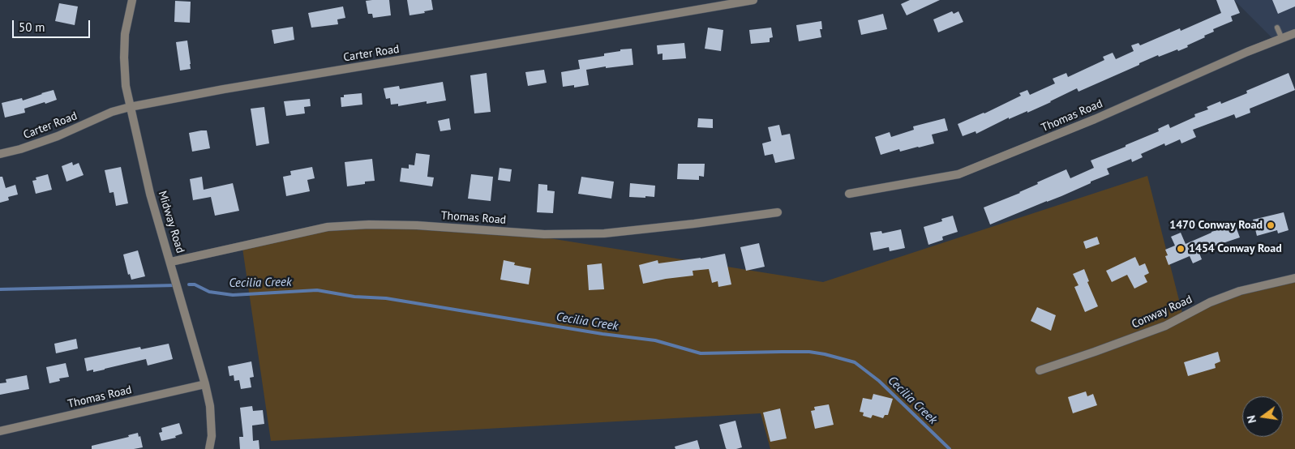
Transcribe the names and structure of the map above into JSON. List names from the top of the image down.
{
  "streets": {
    "street": [
      "Carter Road",
      "Thomas Road",
      "Midway Road",
      "Conway Road"
    ]
  },
  "crossings": [
    ["Carter Road", "Midway Road"],
    ["Thomas Road", "Midway Road"]
  ],
  "water": ["Cecilia Creek"],
  "places": ["1470 Conway Road", "1454 Conway Road"],
  "scale_bar": "50 m",
  "north": "left"
}
